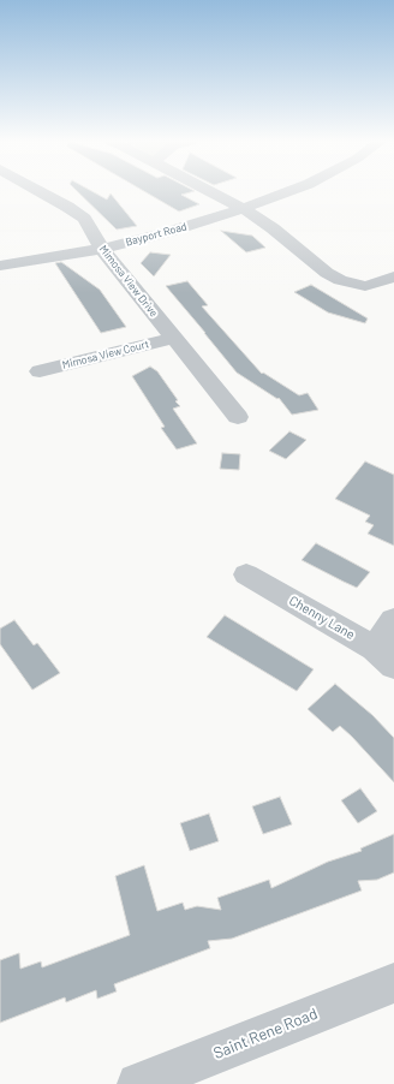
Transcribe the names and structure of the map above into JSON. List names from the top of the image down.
{
  "streets": {
    "street": [
      "Bayport Road",
      "Mimosa View Drive",
      "Mimosa View Court",
      "Chenny Lane",
      "Saint Rene Road"
    ]
  },
  "crossings": [
    ["Bayport Road", "Mimosa View Drive"],
    ["Mimosa View Drive", "Mimosa View Court"]
  ]
}
